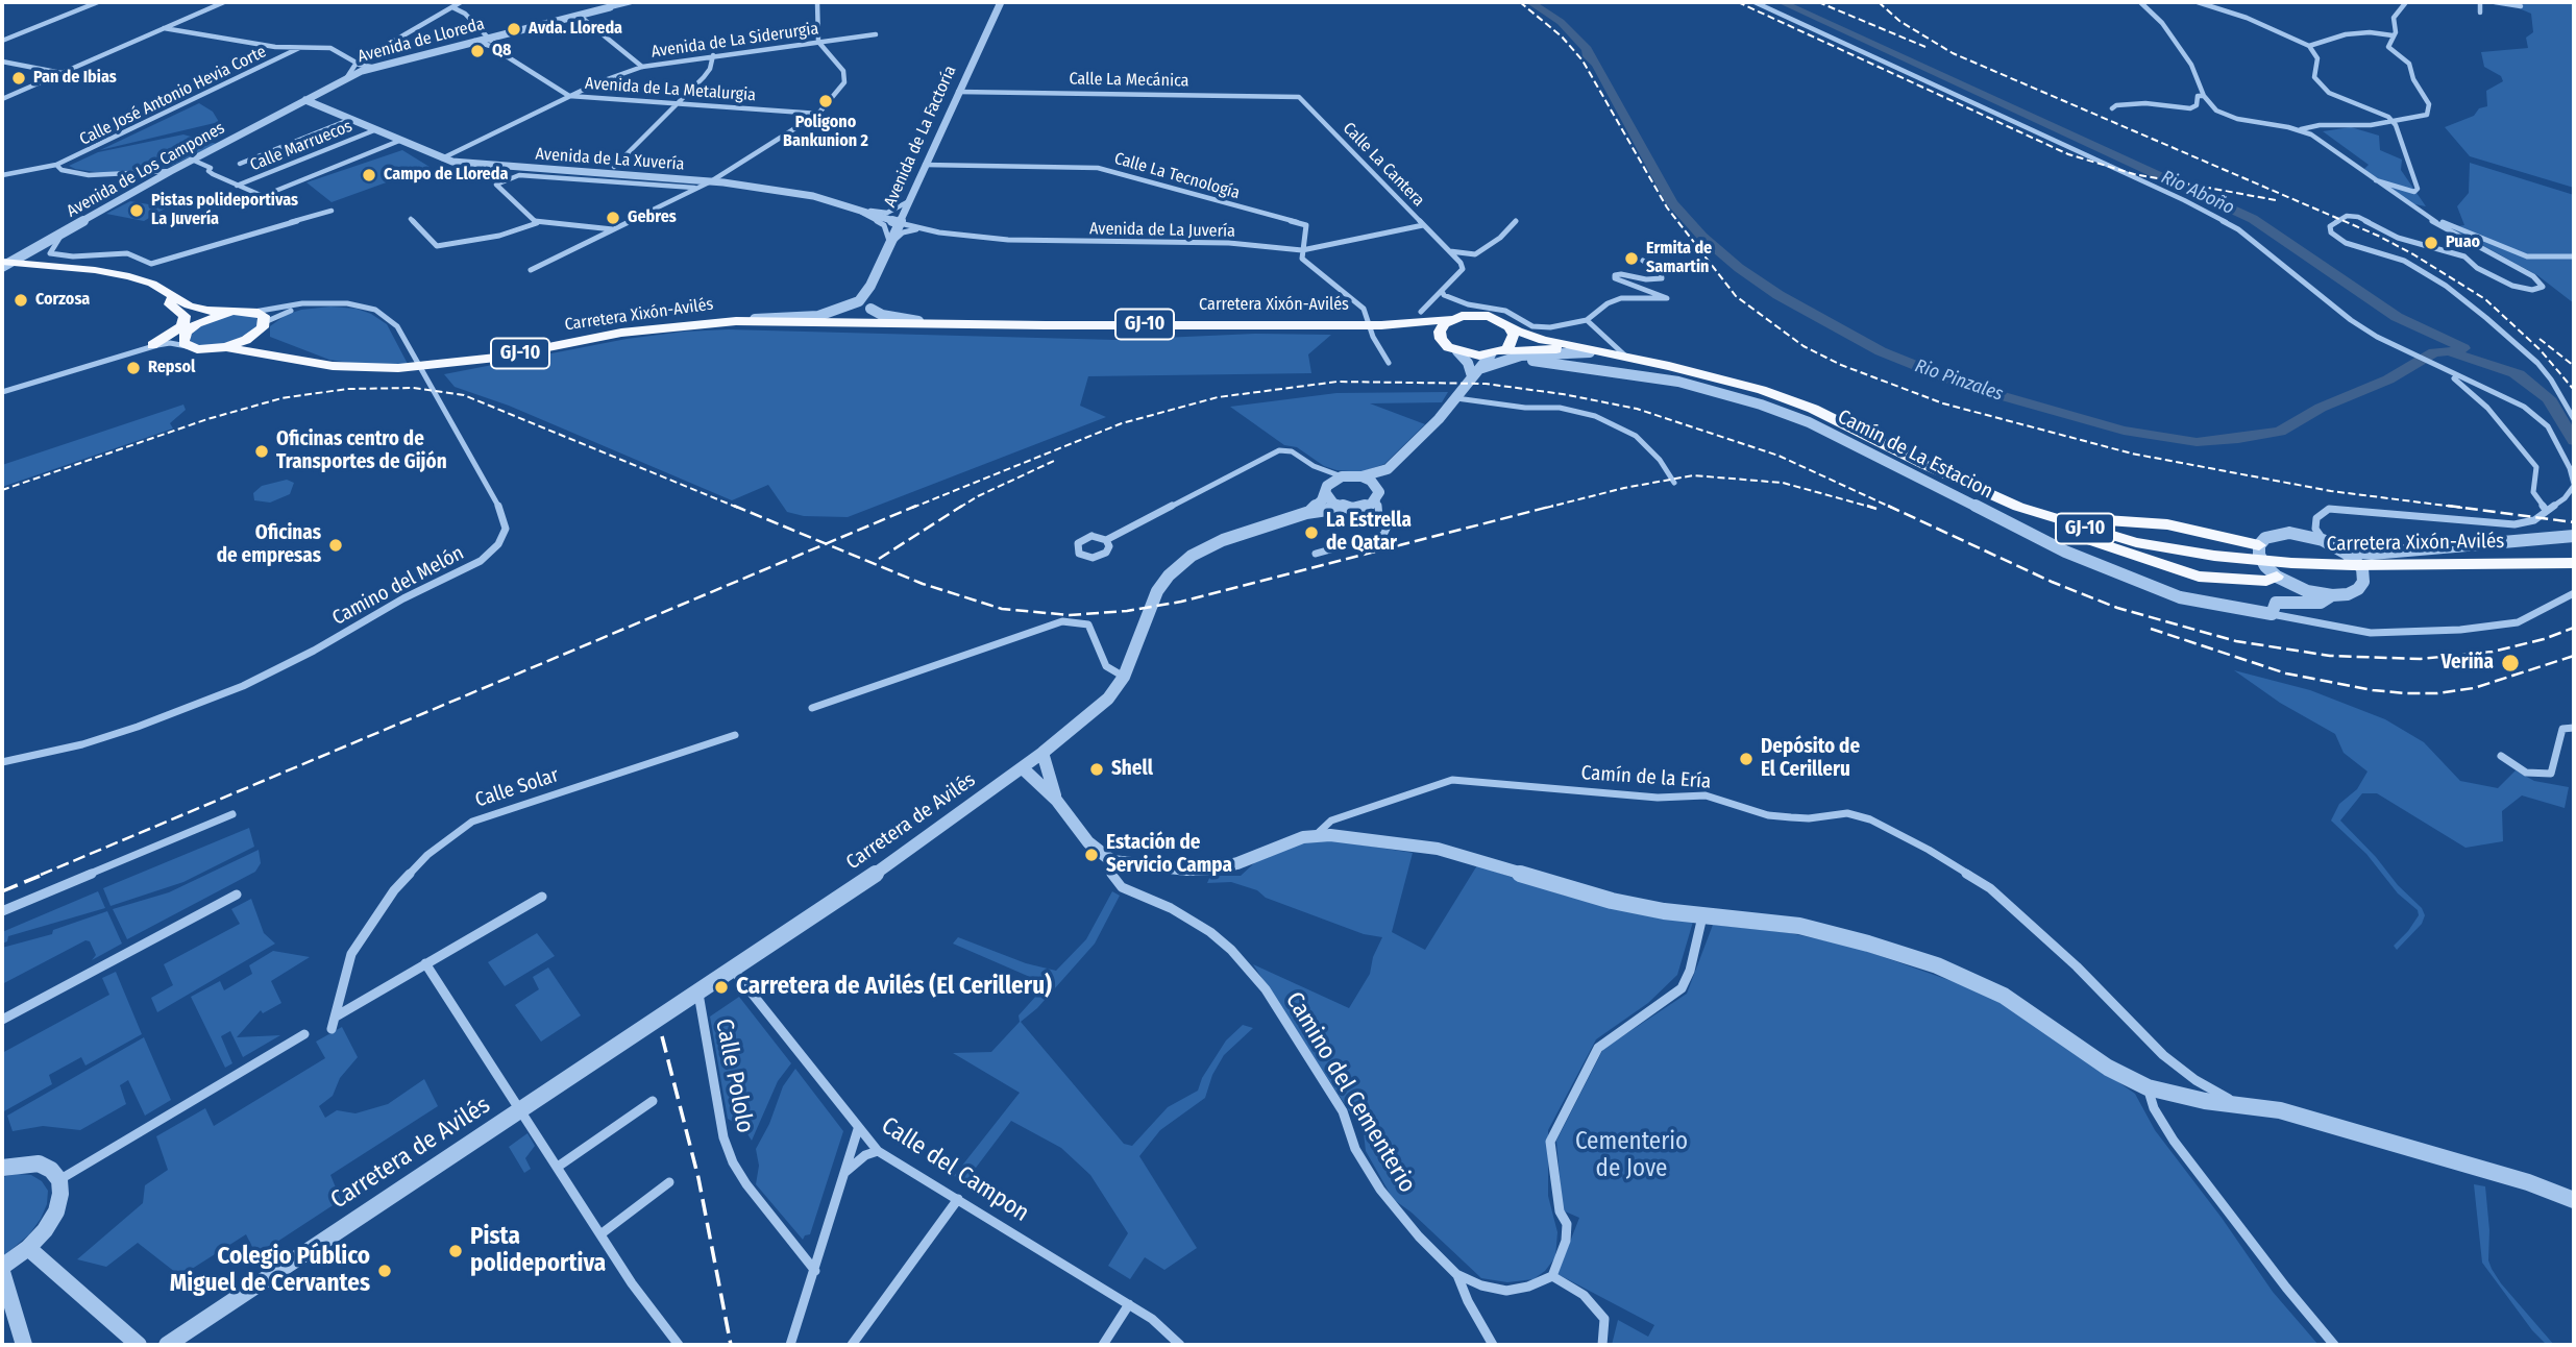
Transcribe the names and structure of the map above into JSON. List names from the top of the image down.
{
  "streets": {
    "highway": ["Carretera Xixón-Avilés", "GJ-10"],
    "street": [
      "Avenida de Lloreda",
      "Avenida de La Siderurgia",
      "Calle La Mecánica",
      "Avenida de La Metalurgia",
      "Calle José Antonio Hevia Corte",
      "Avenida de La Factoría",
      "Calle Marruecos",
      "Avenida de La Xuvería",
      "Calle La Cantera",
      "Avenida de Los Campones",
      "Calle La Tecnología",
      "Avenida de La Juvería",
      "Camín de La Estacion",
      "Camino del Melón",
      "Camín de la Ería",
      "Calle Solar",
      "Carretera de Avilés",
      "Calle Pololo",
      "Camino del Cementerio",
      "Calle del Campon"
    ]
  },
  "crossings": [
    ["Avenida de Lloreda", "Avenida de La Metalurgia"],
    ["Avenida de Lloreda", "Avenida de La Xuvería"],
    ["Avenida de Lloreda", "Avenida de Los Campones"],
    ["Avenida de La Siderurgia", "Avenida de La Metalurgia"],
    ["Avenida de La Siderurgia", "Avenida de La Xuvería"],
    ["Calle La Mecánica", "Avenida de La Factoría"],
    ["Calle La Mecánica", "Calle La Cantera"],
    ["Avenida de La Factoría", "Avenida de La Xuvería"],
    ["Avenida de La Factoría", "Calle La Tecnología"],
    ["Avenida de La Factoría", "Avenida de La Juvería"],
    ["Avenida de La Factoría", "Carretera Xixón-Avilés"],
    ["Calle Marruecos", "Avenida de La Xuvería"],
    ["Avenida de La Xuvería", "Avenida de Los Campones"],
    ["Avenida de La Xuvería", "Avenida de La Juvería"],
    ["Calle La Cantera", "Avenida de La Juvería"],
    ["Calle La Tecnología", "Avenida de La Juvería"],
    ["Carretera Xixón-Avilés", "GJ-10"],
    ["GJ-10", "Camino del Melón"],
    ["Carretera de Avilés", "Calle Pololo"],
    ["Carretera de Avilés", "Calle del Campon"]
  ],
  "water": ["Rio Aboño", "Rio Pinzales"],
  "parks": ["Cementerio de Jove"],
  "places": [
    "Avda. Lloreda",
    "Q8",
    "Pan de Ibias",
    "Poligono Bankunion 2",
    "Campo de Lloreda",
    "Pistas polideportivas La Juvería",
    "Gebres",
    "Puao",
    "Ermita de Samartin",
    "Corzosa",
    "Repsol",
    "Oficinas centro de Transportes de Gijón",
    "La Estrella de Qatar",
    "Oficinas de empresas",
    "Veriña",
    "Depósito de El Cerilleru",
    "Shell",
    "Estación de Servicio Campa",
    "Carretera de Avilés (El Cerilleru)",
    "Pista polideportiva",
    "Colegio Público Miguel de Cervantes"
  ]
}
